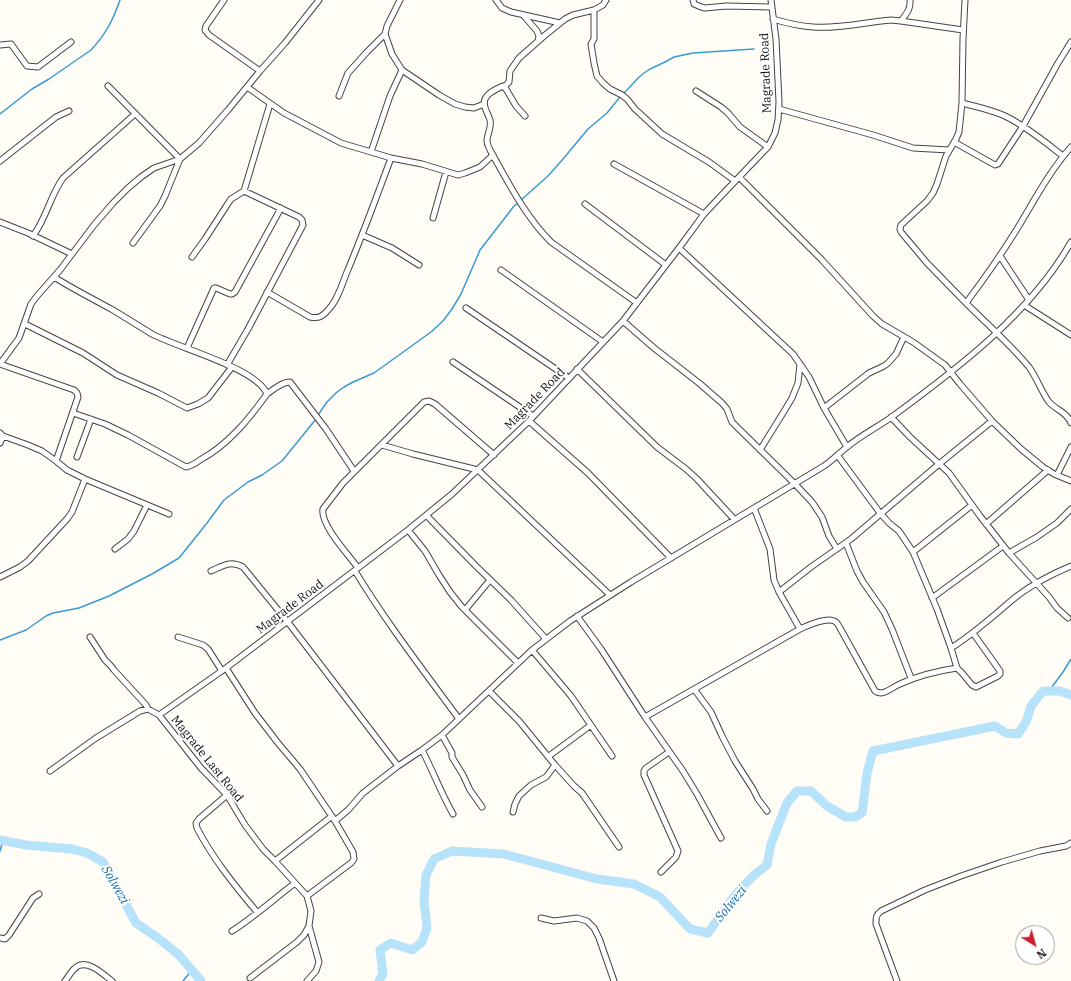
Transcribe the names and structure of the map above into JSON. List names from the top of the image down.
{
  "streets": {
    "street": ["Magrade Road", "Magrade Last Road"]
  },
  "crossings": [
    ["Magrade Road", "Magrade Last Road"]
  ],
  "water": ["Solwezi"],
  "north": "bottom right"
}
